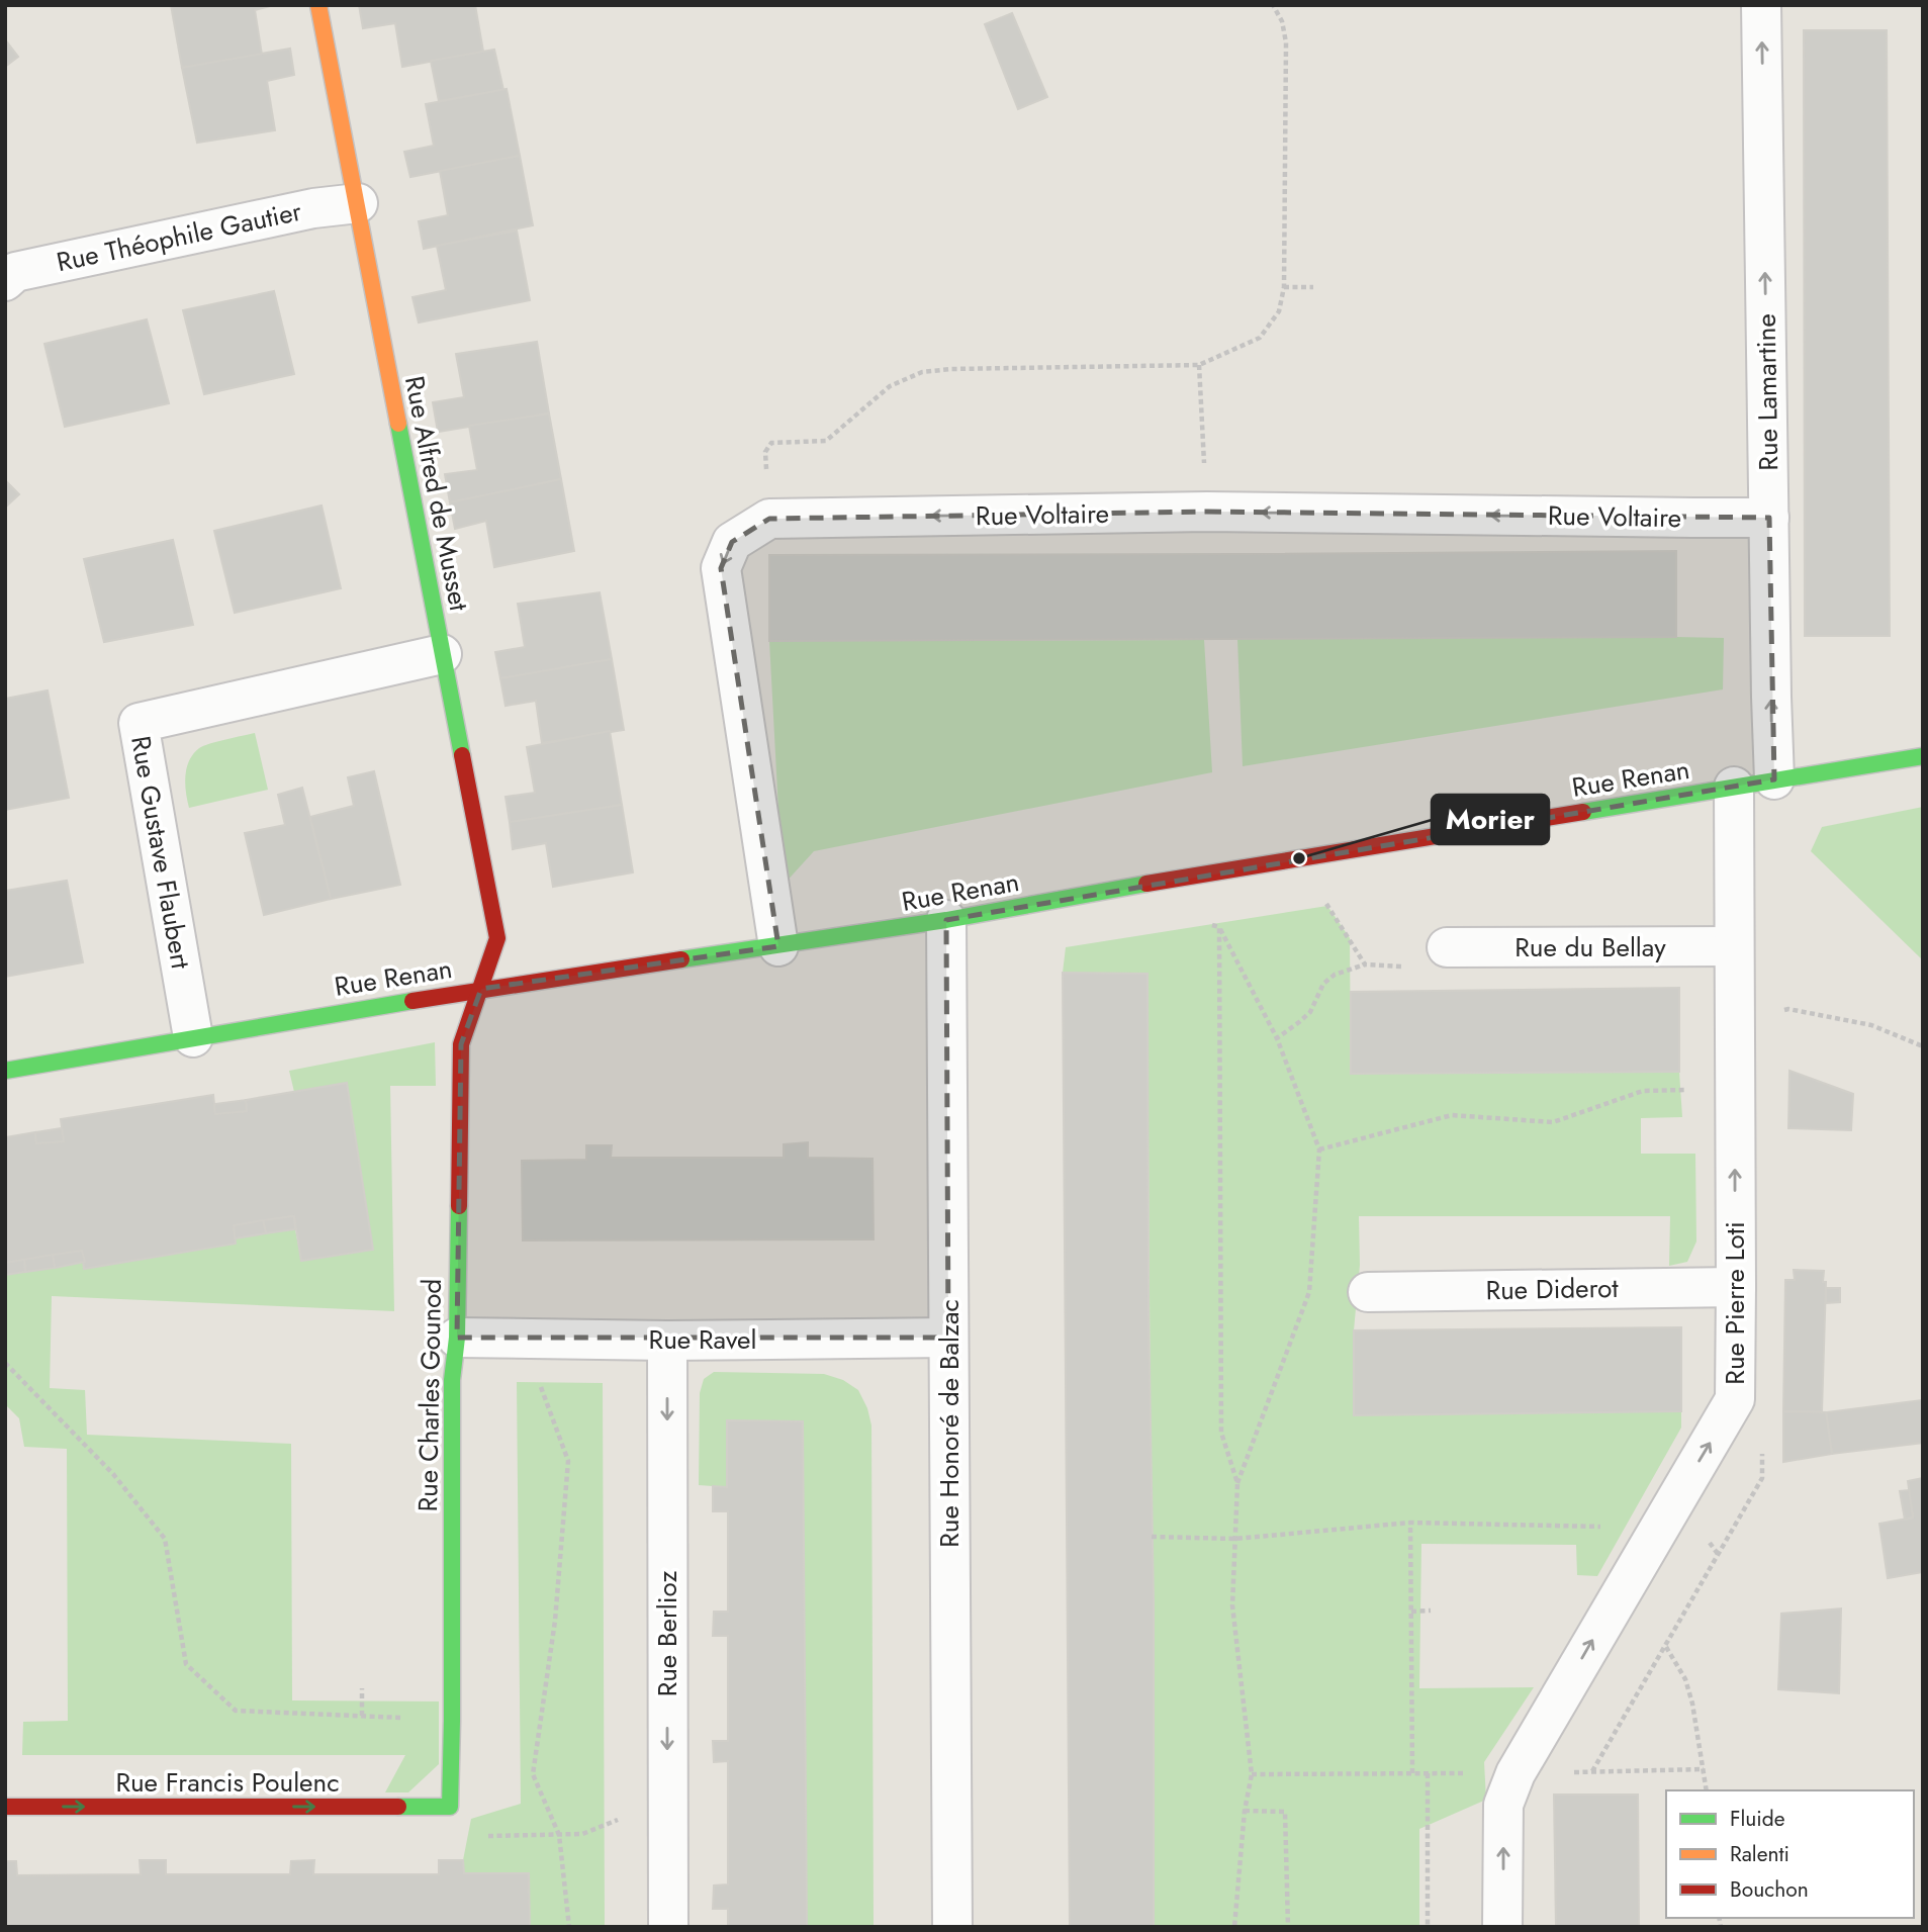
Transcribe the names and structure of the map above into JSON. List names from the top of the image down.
{
  "streets": {
    "street": [
      "Rue Théophile Gautier",
      "Rue Lamartine",
      "Rue Alfred de Musset",
      "Rue Voltaire",
      "Rue Renan",
      "Rue Gustave Flaubert",
      "Rue du Bellay",
      "Rue Diderot",
      "Rue Pierre Loti",
      "Rue Ravel",
      "Rue Charles Gounod",
      "Rue Honoré de Balzac",
      "Rue Berlioz",
      "Rue Francis Poulenc"
    ]
  },
  "crossings": [
    ["Rue Théophile Gautier", "Rue Alfred de Musset"],
    ["Rue Lamartine", "Rue Voltaire"],
    ["Rue Lamartine", "Rue Renan"],
    ["Rue Alfred de Musset", "Rue Renan"],
    ["Rue Alfred de Musset", "Rue Gustave Flaubert"],
    ["Rue Alfred de Musset", "Rue Charles Gounod"],
    ["Rue Renan", "Rue Gustave Flaubert"],
    ["Rue Renan", "Rue Pierre Loti"],
    ["Rue Renan", "Rue Charles Gounod"],
    ["Rue Renan", "Rue Honoré de Balzac"],
    ["Rue du Bellay", "Rue Pierre Loti"],
    ["Rue Diderot", "Rue Pierre Loti"],
    ["Rue Ravel", "Rue Charles Gounod"],
    ["Rue Ravel", "Rue Honoré de Balzac"],
    ["Rue Ravel", "Rue Berlioz"],
    ["Rue Charles Gounod", "Rue Francis Poulenc"]
  ],
  "one_way": [
    "Rue Lamartine",
    "Rue Voltaire",
    "Rue Pierre Loti",
    "Rue Berlioz",
    "Rue Francis Poulenc"
  ],
  "places": ["Morier"],
  "legend": ["Fluide", "Ralenti", "Bouchon"]
}
